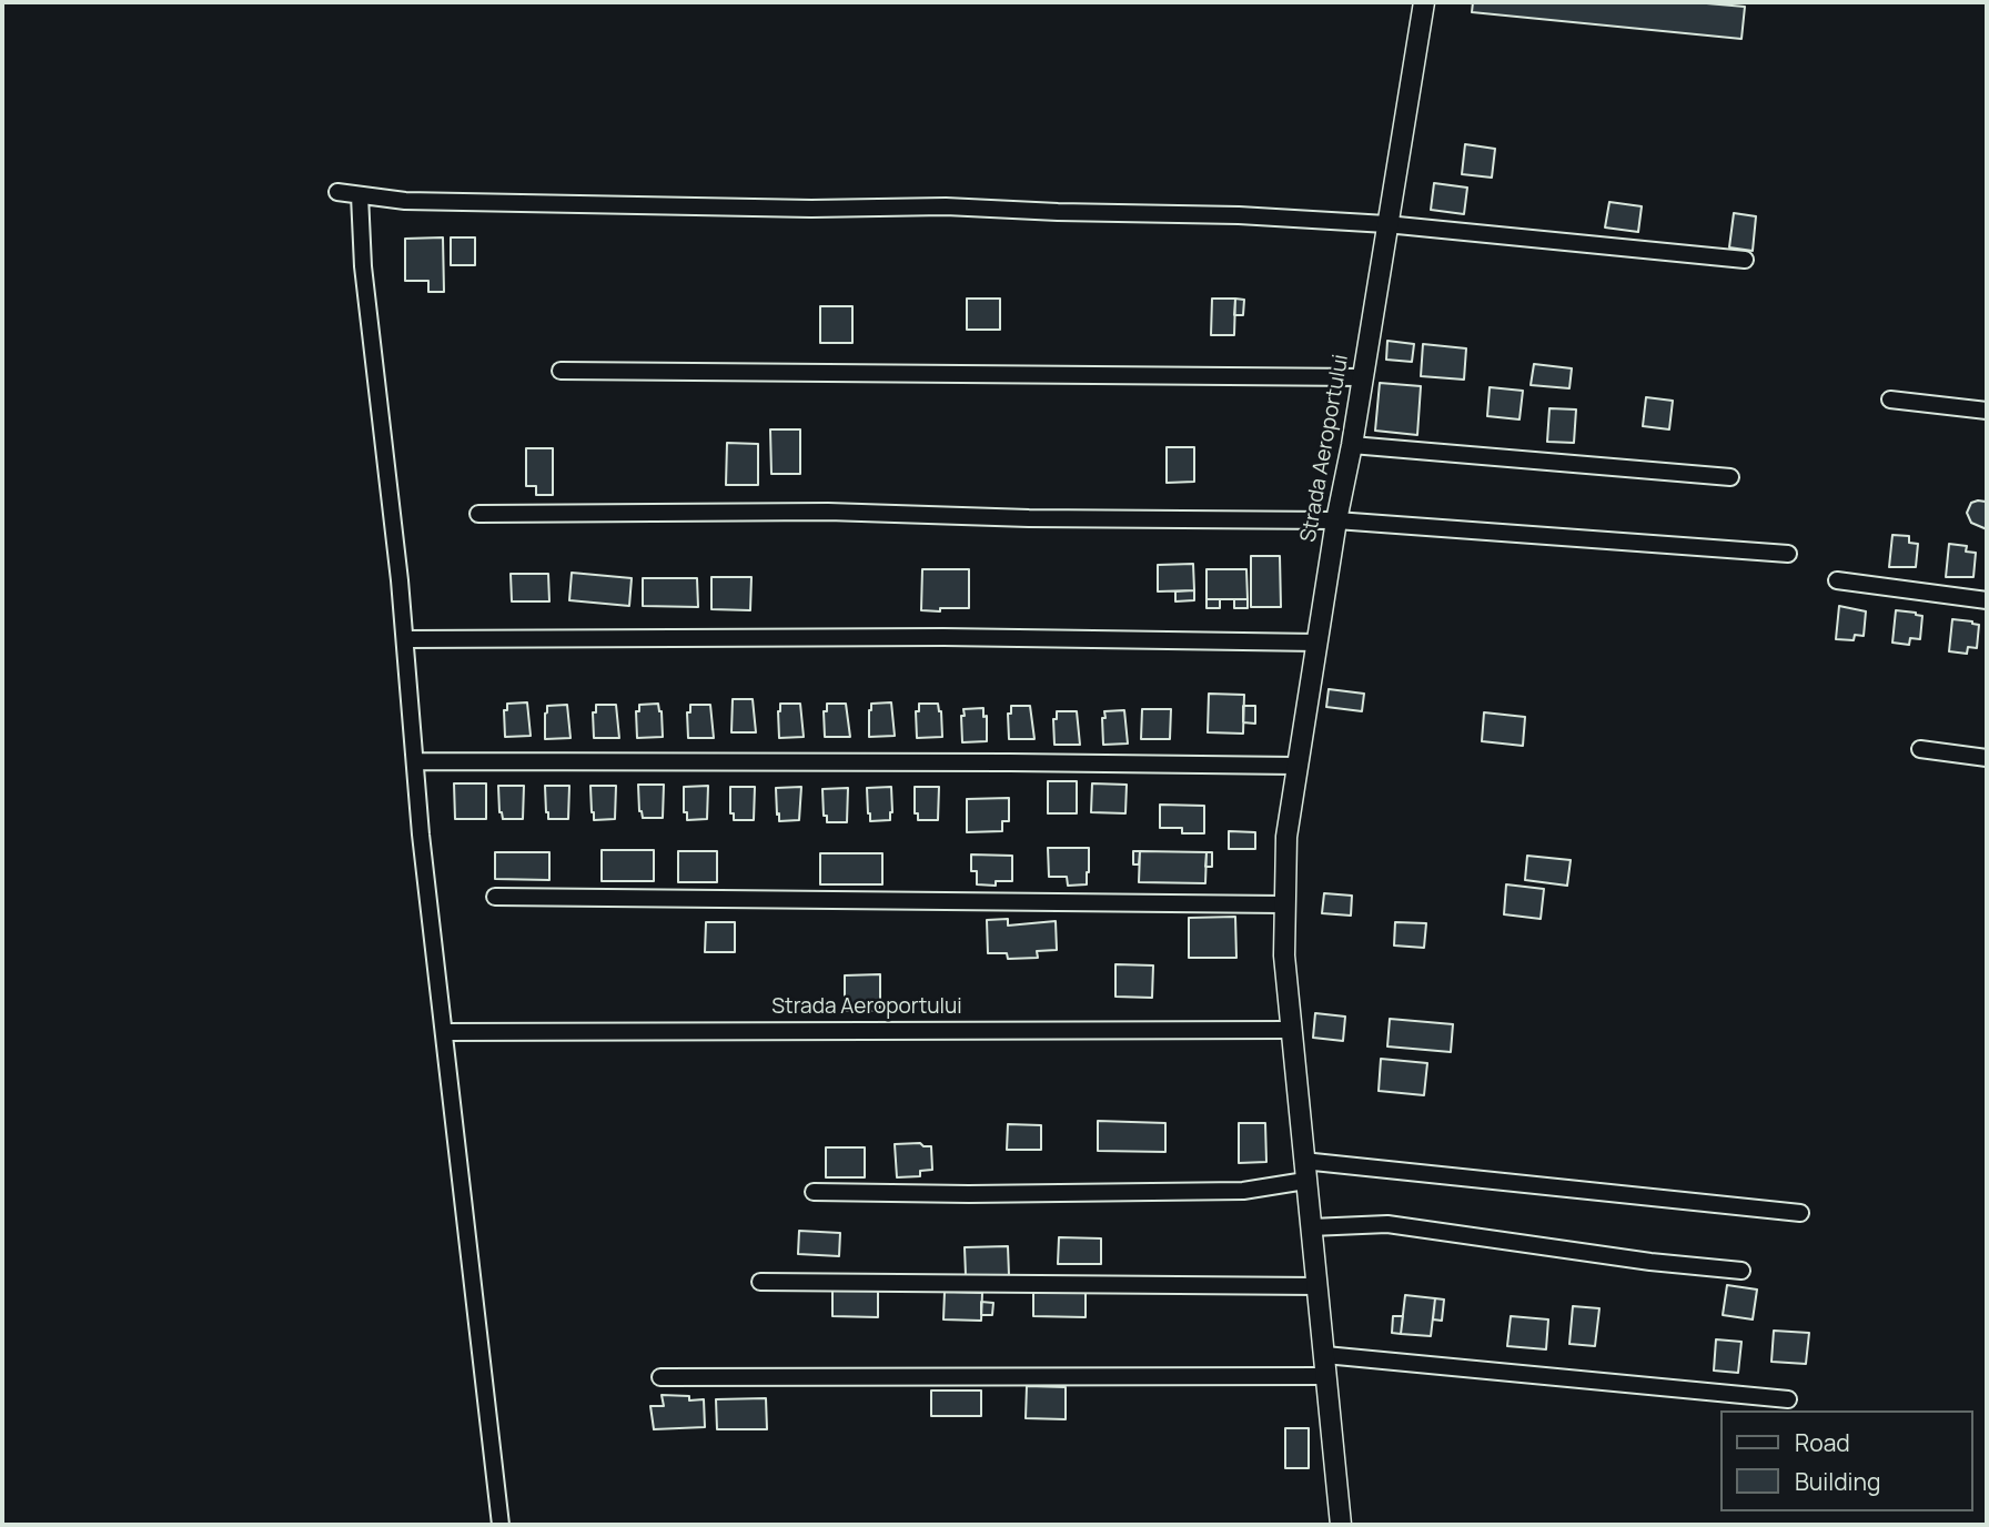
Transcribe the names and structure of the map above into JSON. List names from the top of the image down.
{
  "streets": {
    "street": ["Strada Aeroportului"]
  },
  "legend": ["Road", "Building"]
}
